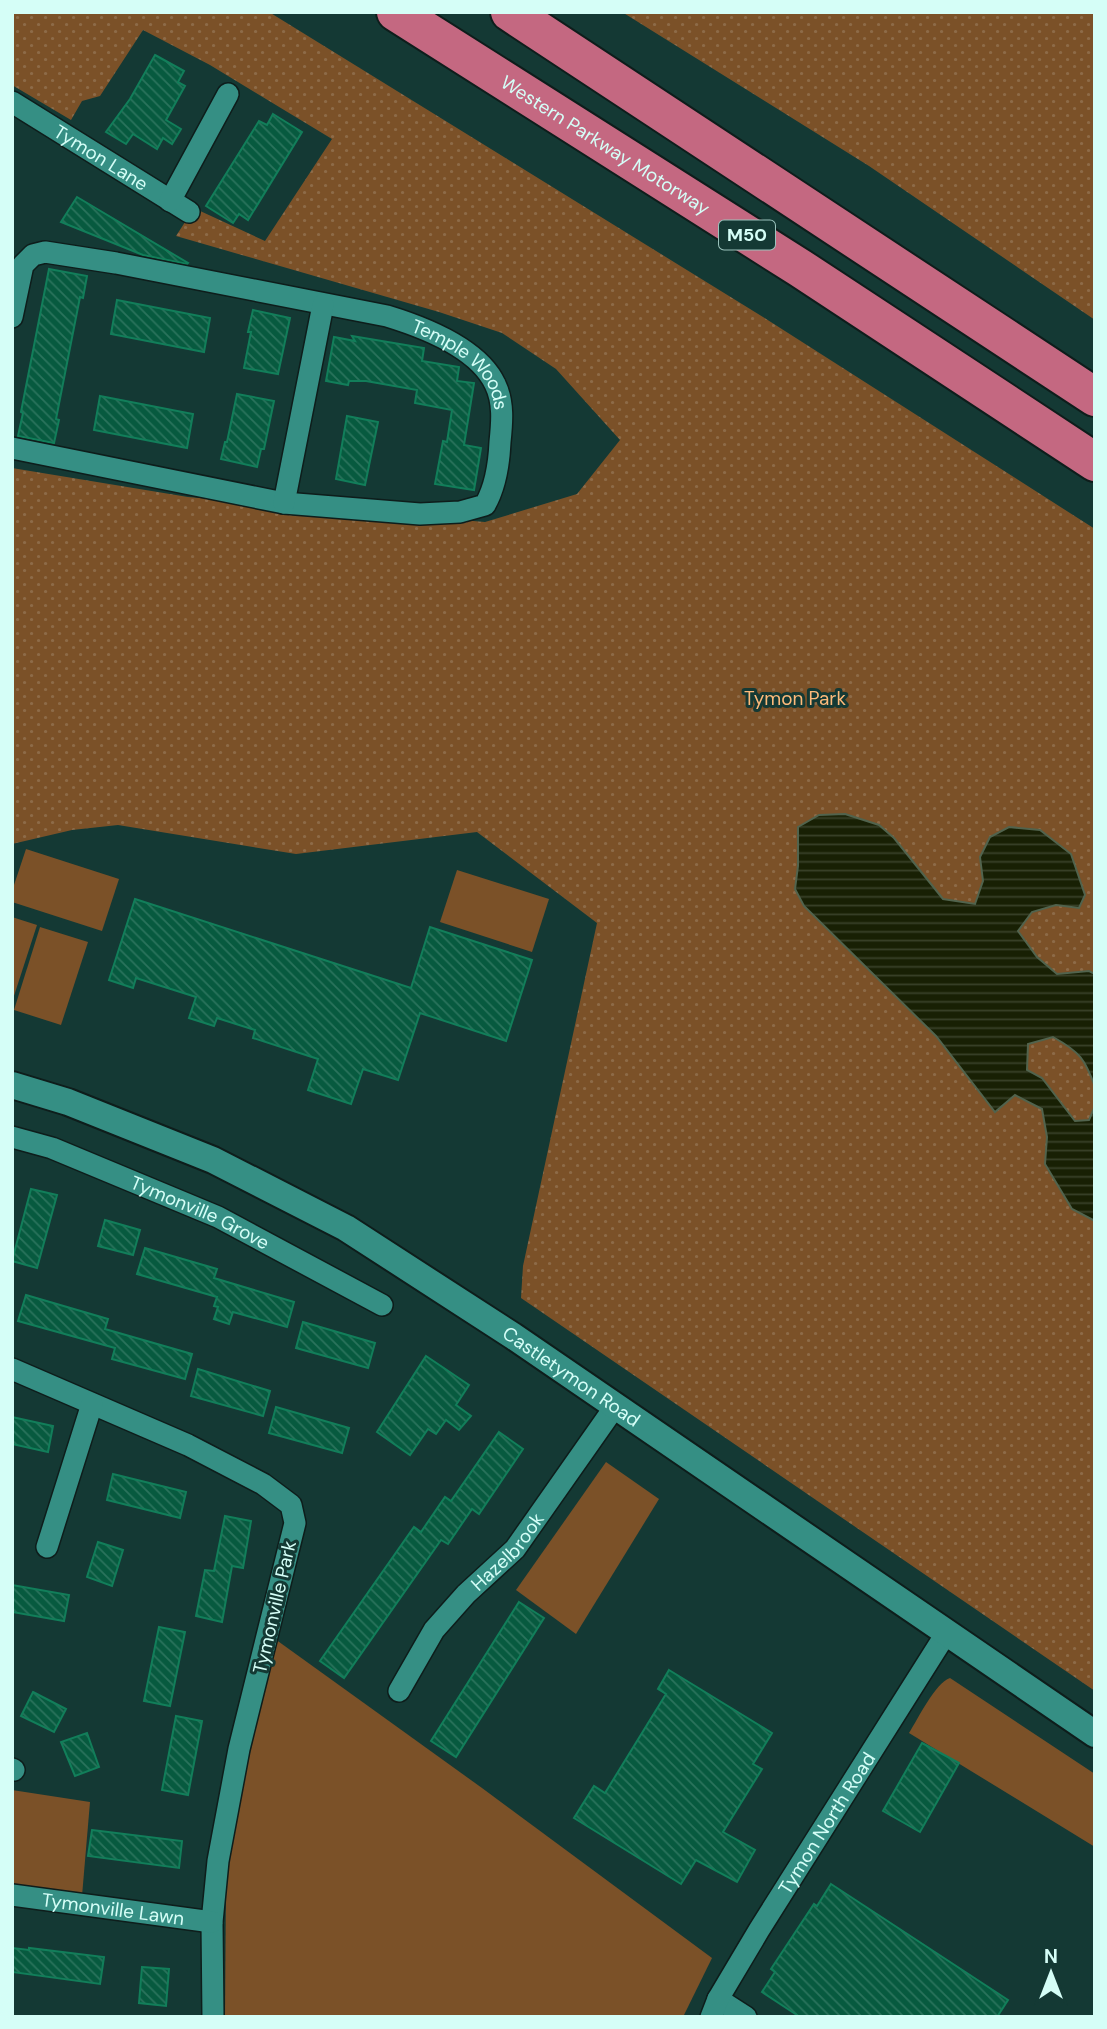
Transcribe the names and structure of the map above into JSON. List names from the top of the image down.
{
  "streets": {
    "highway": ["Western Parkway Motorway", "M50"],
    "street": [
      "Tymon Lane",
      "Temple Woods",
      "Tymonville Grove",
      "Castletymon Road",
      "Hazelbrook",
      "Tymonville Park",
      "Tymon North Road",
      "Tymonville Lawn"
    ]
  },
  "crossings": [
    ["Castletymon Road", "Hazelbrook"],
    ["Castletymon Road", "Tymon North Road"],
    ["Tymonville Park", "Tymonville Lawn"]
  ],
  "parks": ["Tymon Park"],
  "north": "top"
}
